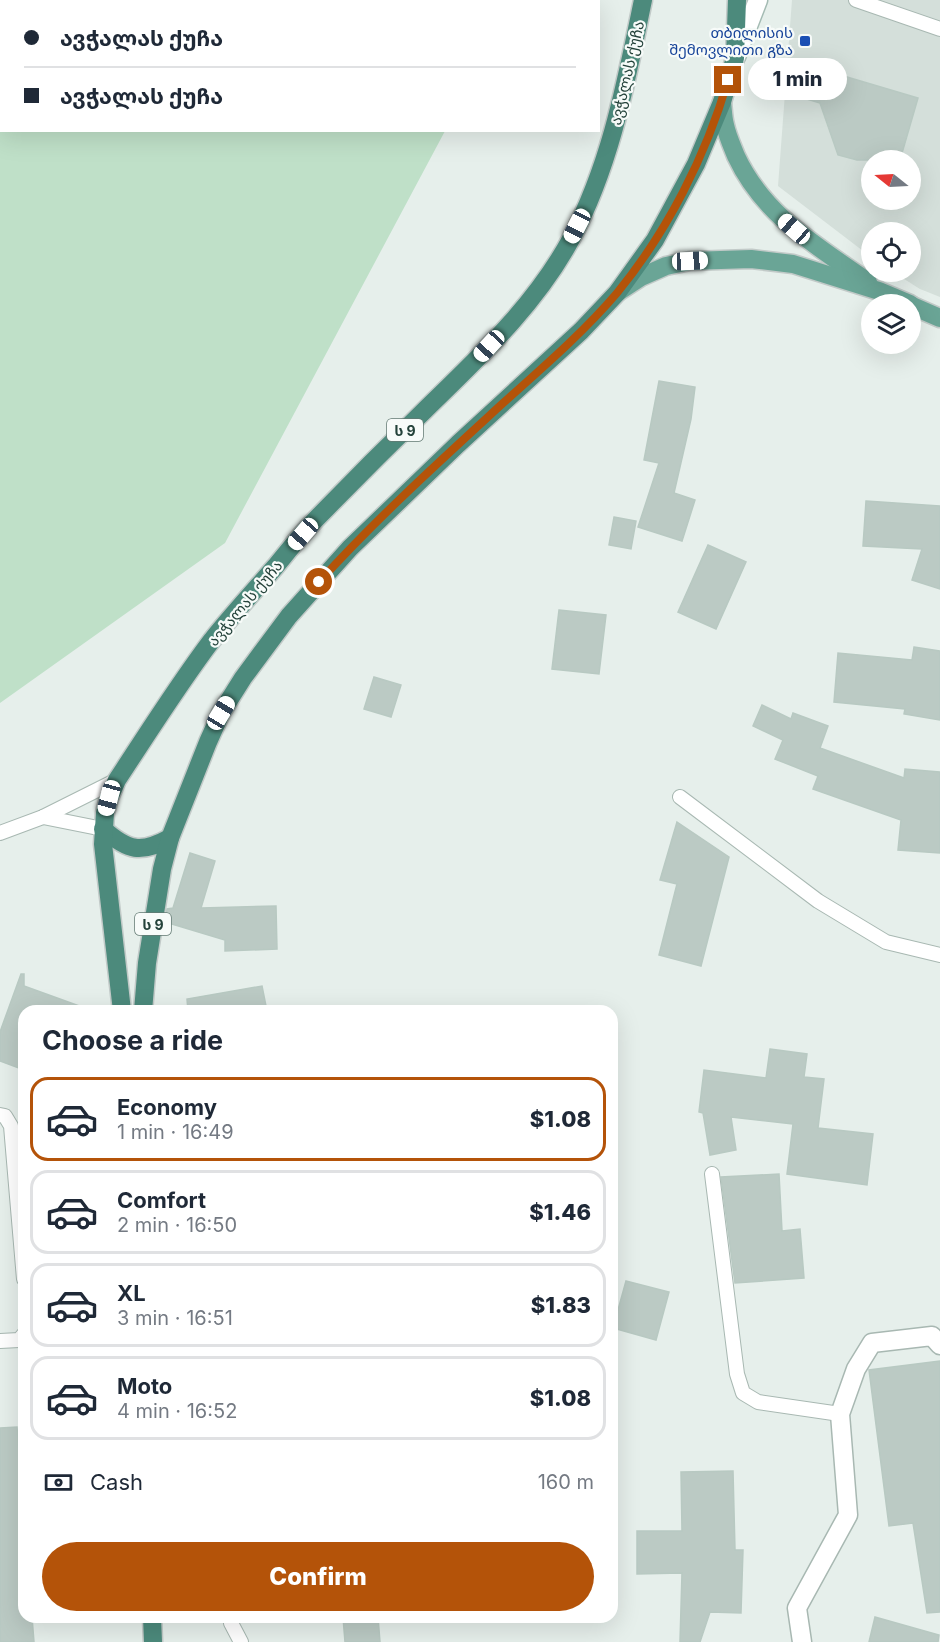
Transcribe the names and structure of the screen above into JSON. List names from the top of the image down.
{
  "streets": {
    "highway": ["ავჭალას ქუჩა", "ს 9"]
  },
  "places": {
    "transit": ["თბილისის შემოვლითი გზა"]
  },
  "north": "left",
  "page": {
    "banner": ["ავჭალას ქუჩა", "ავჭალას ქუჩა"],
    "bubble": "1 min",
    "heading": "Choose a ride",
    "list": [
      {
        "name": "Economy",
        "note": "1 min · 16:49",
        "value": "$1.08"
      },
      {
        "name": "Comfort",
        "note": "2 min · 16:50",
        "value": "$1.46"
      },
      {
        "name": "XL",
        "note": "3 min · 16:51",
        "value": "$1.83"
      },
      {
        "name": "Moto",
        "note": "4 min · 16:52",
        "value": "$1.08"
      }
    ],
    "pay": ["Cash", "160 m"],
    "buttons": "Confirm"
  }
}
